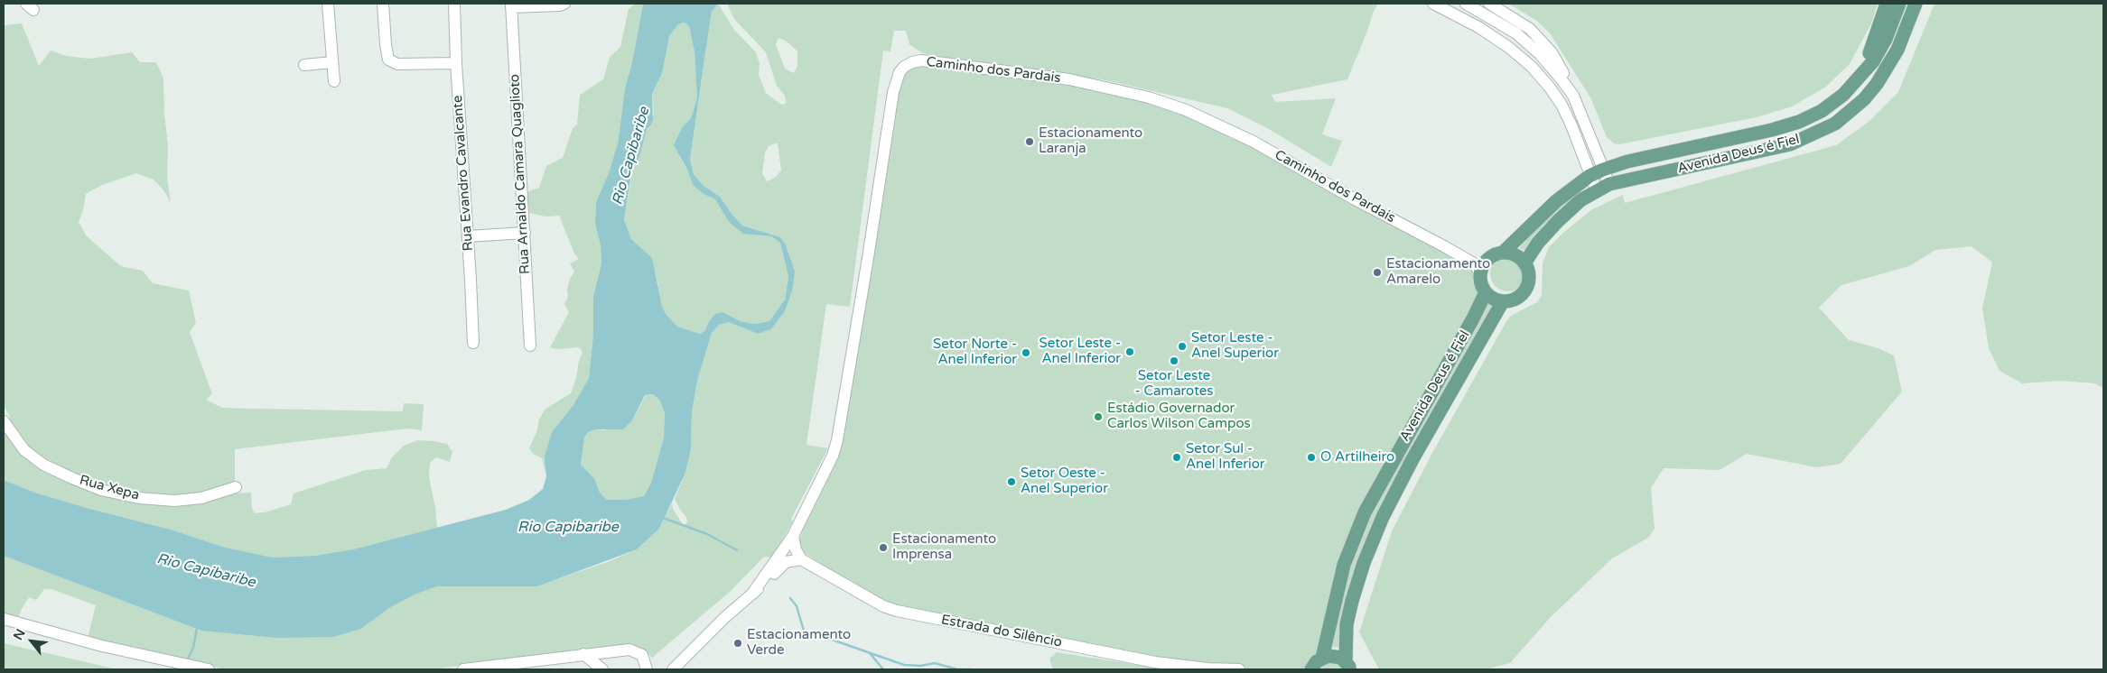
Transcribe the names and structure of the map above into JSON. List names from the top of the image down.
{
  "streets": {
    "main road": ["Avenida Deus é Fiel"],
    "street": [
      "Caminho dos Pardais",
      "Rua Evandro Cavalcante",
      "Rua Arnaldo Camara Quaglioto",
      "Rua Xepa",
      "Estrada do Silêncio"
    ]
  },
  "crossings": [
    ["Caminho dos Pardais", "Avenida Deus é Fiel"]
  ],
  "water": ["Rio Capibaribe"],
  "places": [
    "Estacionamento Laranja",
    "Estacionamento Amarelo",
    "Setor Leste - Anel Superior",
    "Setor Leste - Anel Inferior",
    "Setor Norte - Anel Inferior",
    "Setor Leste - Camarotes",
    "Estádio Governador Carlos Wilson Campos",
    "Setor Sul - Anel Inferior",
    "O Artilheiro",
    "Setor Oeste - Anel Superior",
    "Estacionamento Imprensa",
    "Estacionamento Verde"
  ],
  "north": "top left"
}
